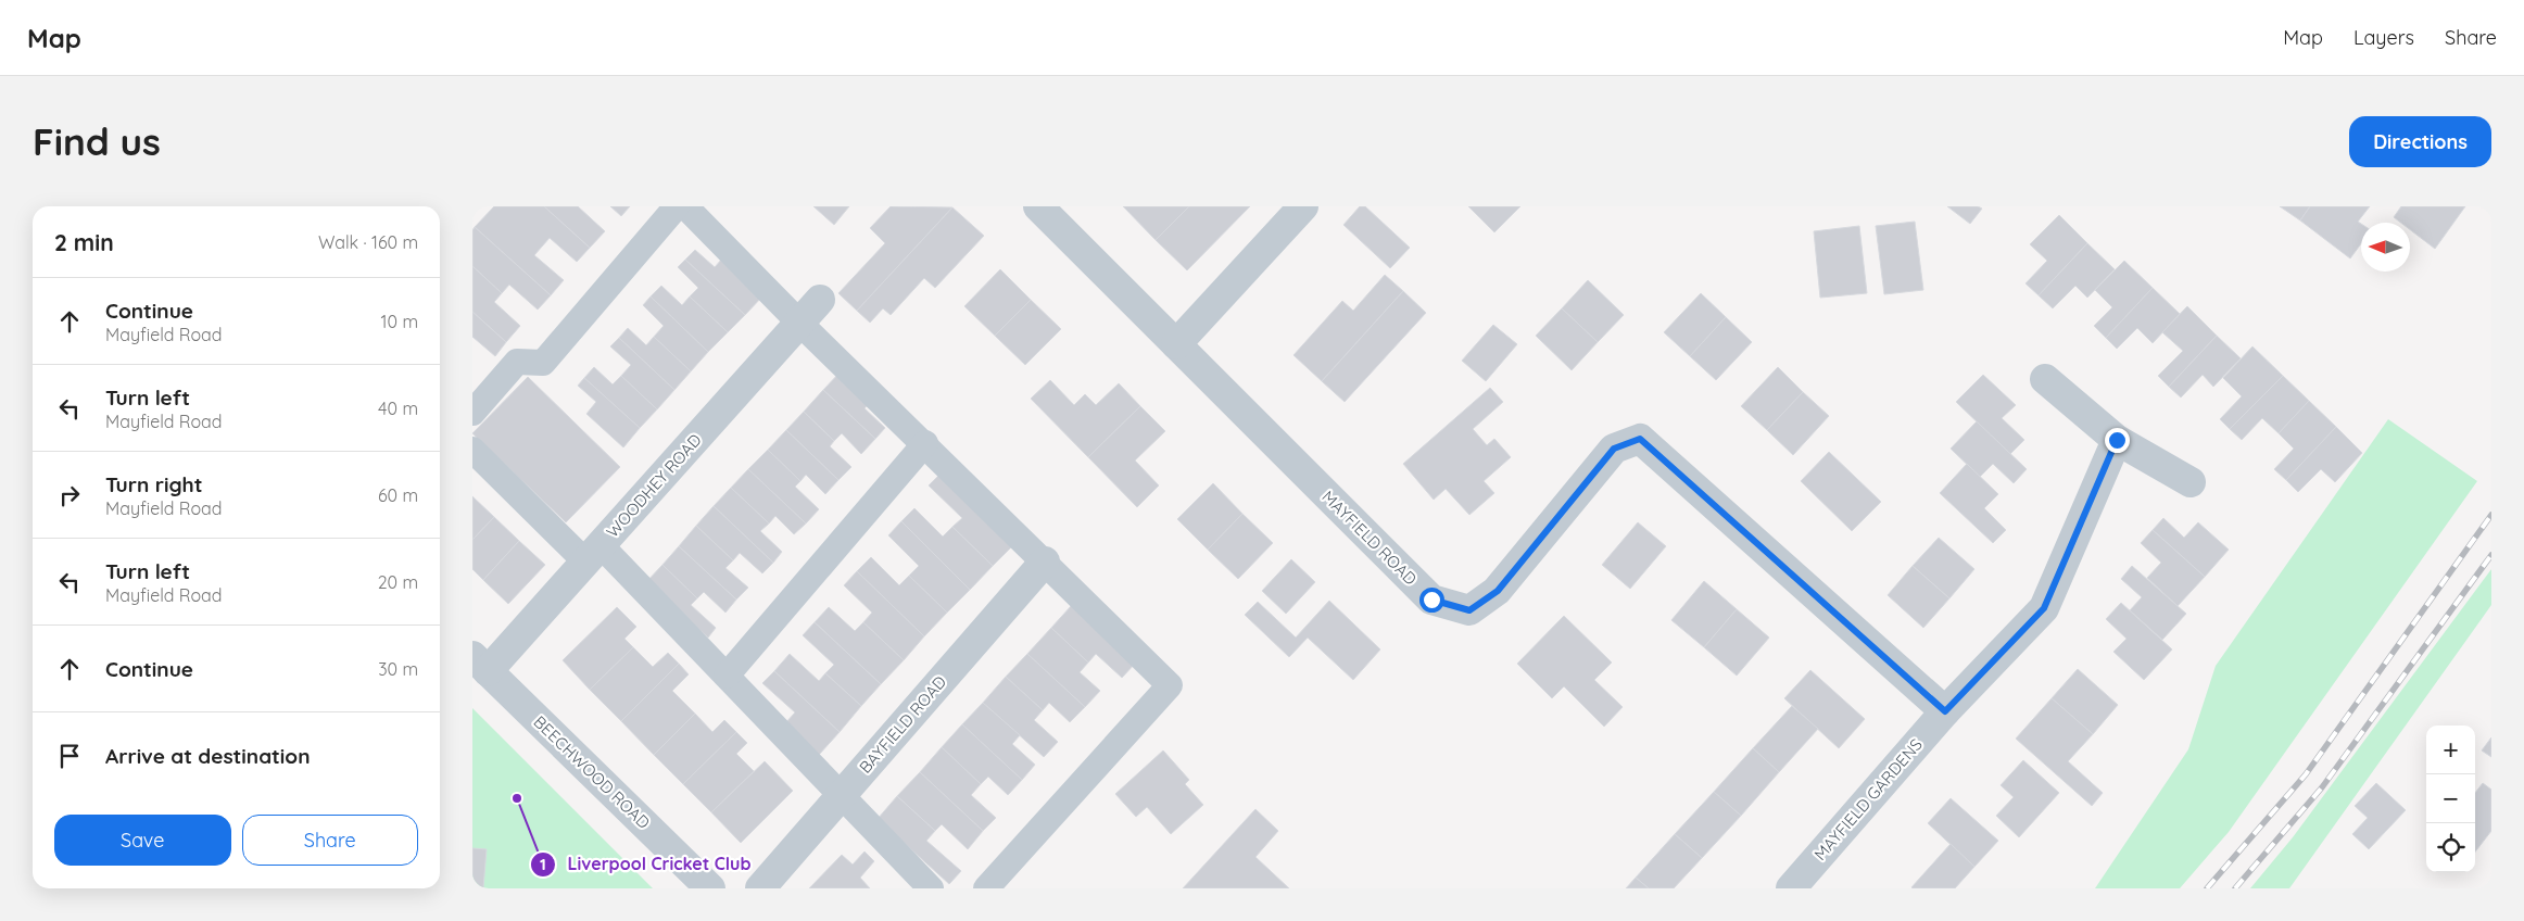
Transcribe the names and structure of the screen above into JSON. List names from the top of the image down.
{
  "streets": {
    "street": [
      "WOODHEY ROAD",
      "MAYFIELD ROAD",
      "BAYFIELD ROAD",
      "BEECHWOOD ROAD",
      "MAYFIELD GARDENS"
    ]
  },
  "crossings": [
    ["WOODHEY ROAD", "BEECHWOOD ROAD"],
    ["MAYFIELD ROAD", "MAYFIELD GARDENS"]
  ],
  "places": ["Liverpool Cricket Club"],
  "north": "left",
  "page": {
    "header": "Map",
    "nav": ["Map", "Layers", "Share"],
    "buttons": [
      "Directions",
      ["Save", "Share"]
    ],
    "title": "Find us",
    "heading": ["2 min", "Walk · 160 m"],
    "list": [
      ["Continue", "Mayfield Road", "10 m"],
      ["Turn left", "Mayfield Road", "40 m"],
      ["Turn right", "Mayfield Road", "60 m"],
      ["Turn left", "Mayfield Road", "20 m"],
      ["Continue", "30 m"],
      "Arrive at destination"
    ],
    "map_buttons": ["+", "−"]
  }
}
